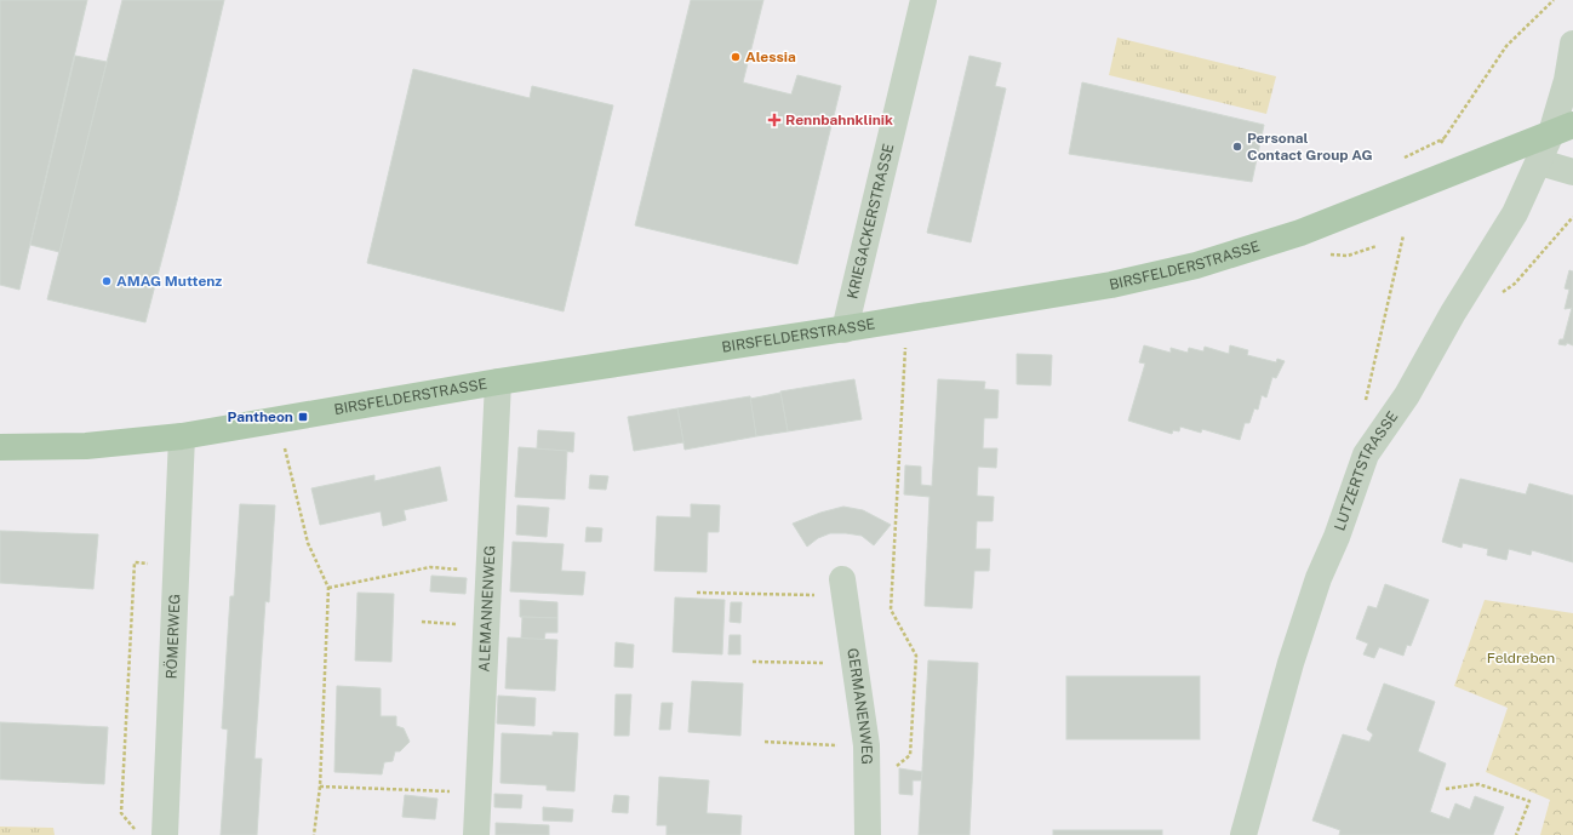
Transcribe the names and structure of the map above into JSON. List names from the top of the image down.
{
  "streets": {
    "main road": ["BIRSFELDERSTRASSE"],
    "street": [
      "KRIEGACKERSTRASSE",
      "LUTZERTSTRASSE",
      "ALEMANNENWEG",
      "RÖMERWEG",
      "GERMANENWEG"
    ]
  },
  "crossings": [
    ["KRIEGACKERSTRASSE", "BIRSFELDERSTRASSE"],
    ["BIRSFELDERSTRASSE", "LUTZERTSTRASSE"],
    ["BIRSFELDERSTRASSE", "ALEMANNENWEG"],
    ["BIRSFELDERSTRASSE", "RÖMERWEG"]
  ],
  "parks": ["Feldreben"],
  "places": {
    "other": ["Alessia", "Personal Contact Group AG", "AMAG Muttenz"],
    "health": ["Rennbahnklinik"],
    "transit": ["Pantheon"]
  }
}
